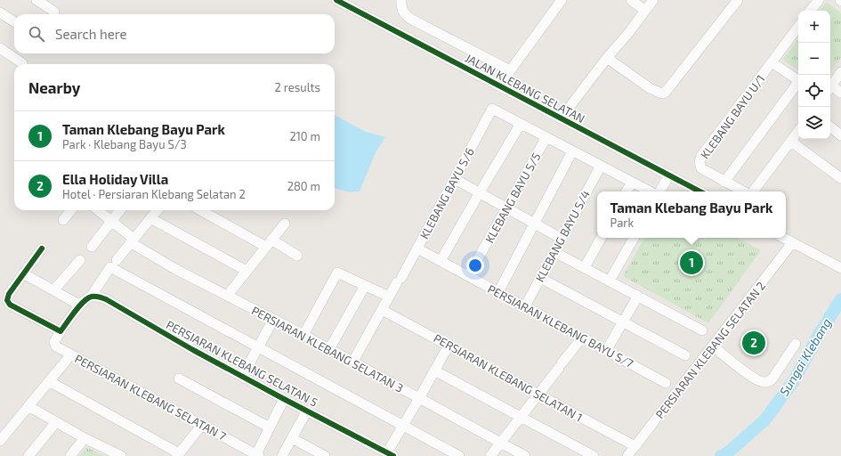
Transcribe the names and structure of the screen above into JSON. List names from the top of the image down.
{
  "streets": {
    "street": [
      "JALAN KLEBANG SELATAN",
      "KLEBANG BAYU U/1",
      "KLEBANG BAYU S/6",
      "KLEBANG BAYU S/5",
      "KLEBANG BAYU S/4",
      "PERSIARAN KLEBANG BAYU S/7",
      "PERSIARAN KLEBANG SELATAN 3",
      "PERSIARAN KLEBANG SELATAN 2",
      "PERSIARAN KLEBANG SELATAN 5",
      "PERSIARAN KLEBANG SELATAN 1",
      "PERSIARAN KLEBANG SELATAN 7"
    ]
  },
  "crossings": [
    ["KLEBANG BAYU S/6", "PERSIARAN KLEBANG BAYU S/7"],
    ["KLEBANG BAYU S/6", "PERSIARAN KLEBANG SELATAN 3"],
    ["KLEBANG BAYU S/6", "PERSIARAN KLEBANG SELATAN 1"],
    ["KLEBANG BAYU S/5", "PERSIARAN KLEBANG BAYU S/7"],
    ["KLEBANG BAYU S/4", "PERSIARAN KLEBANG BAYU S/7"],
    ["PERSIARAN KLEBANG SELATAN 2", "PERSIARAN KLEBANG SELATAN 1"]
  ],
  "water": ["Sungai Klebang"],
  "page": {
    "map_buttons": ["+", "−"],
    "search": "Search here",
    "heading": ["Nearby", "2 results"],
    "list": [
      {
        "mark": "1",
        "name": "Taman Klebang Bayu Park",
        "note": "Park · Klebang Bayu S/3",
        "value": "210 m"
      },
      {
        "mark": "2",
        "name": "Ella Holiday Villa",
        "note": "Hotel · Persiaran Klebang Selatan 2",
        "value": "280 m"
      }
    ],
    "popup": ["Taman Klebang Bayu Park", "Park"],
    "pins": ["1", "2"]
  }
}
